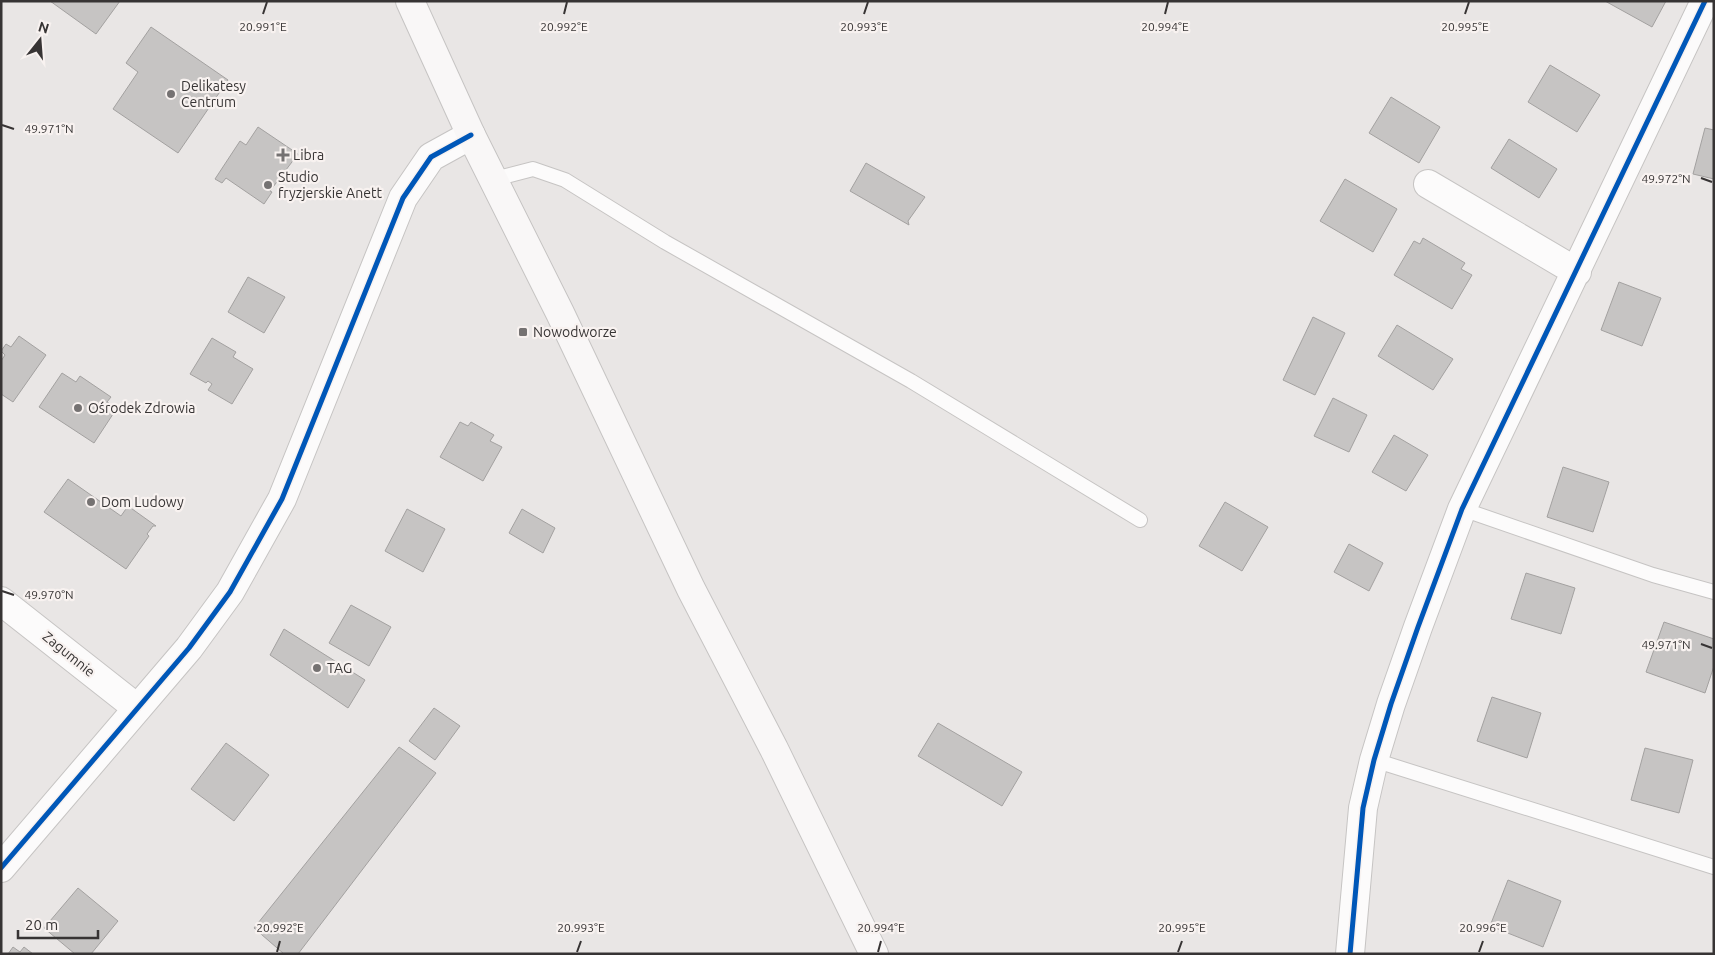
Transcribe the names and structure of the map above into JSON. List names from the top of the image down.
{
  "streets": {
    "street": ["Zagumnie"]
  },
  "places": {
    "other": [
      "Delikatesy Centrum",
      "Studio fryzjerskie Anett",
      "Ośrodek Zdrowia",
      "Dom Ludowy",
      "TAG"
    ],
    "health": ["Libra"],
    "transit": ["Nowodworze"]
  },
  "scale_bar": "20 m",
  "north": "top",
  "coordinates": [
    "20.991°E",
    "20.992°E",
    "20.993°E",
    "20.994°E",
    "20.995°E",
    "49.971°N",
    "49.972°N",
    "49.970°N",
    "20.996°E"
  ]
}
